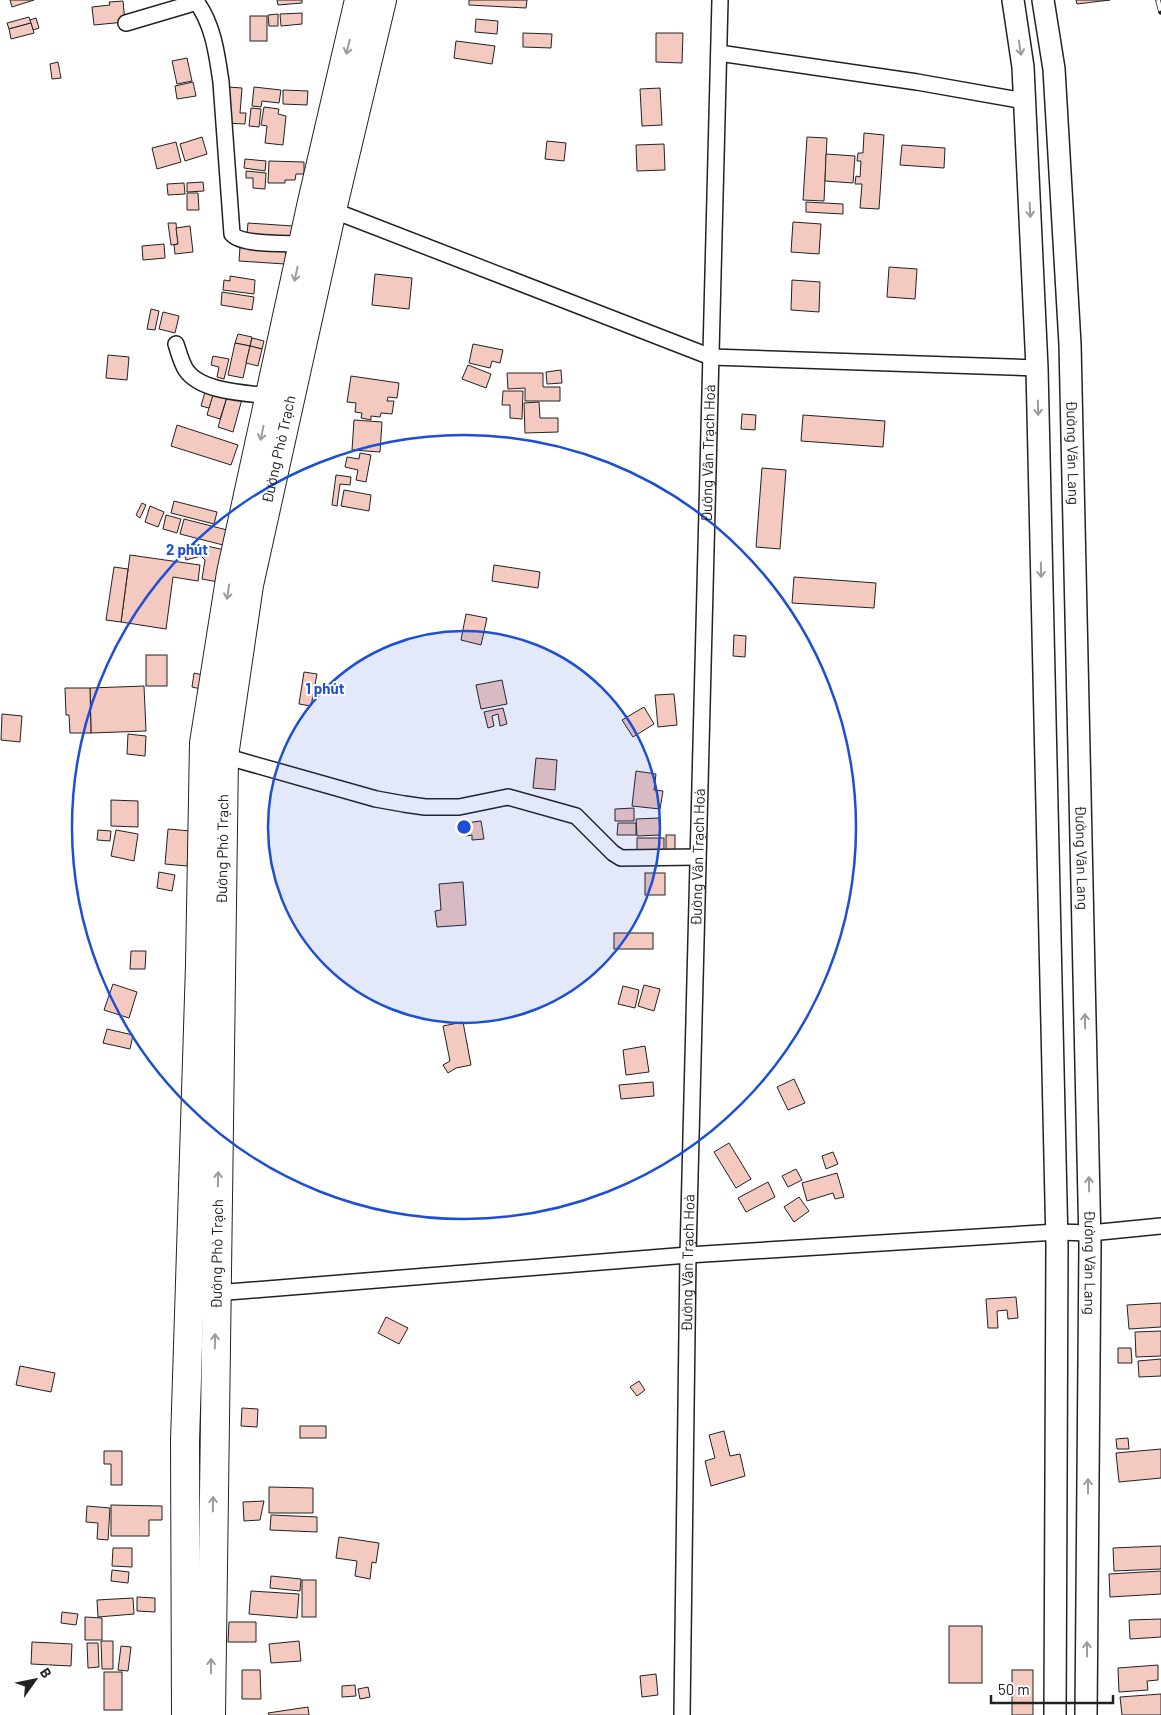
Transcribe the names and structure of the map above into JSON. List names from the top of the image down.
{
  "streets": {
    "highway": ["Đường Phò Trạch"],
    "street": ["Đường Văn Lang", "Đường Vân Trạch Hoà"]
  },
  "scale_bar": "50 m",
  "north": "top right",
  "rings": ["2 phút", "1 phút"]
}
